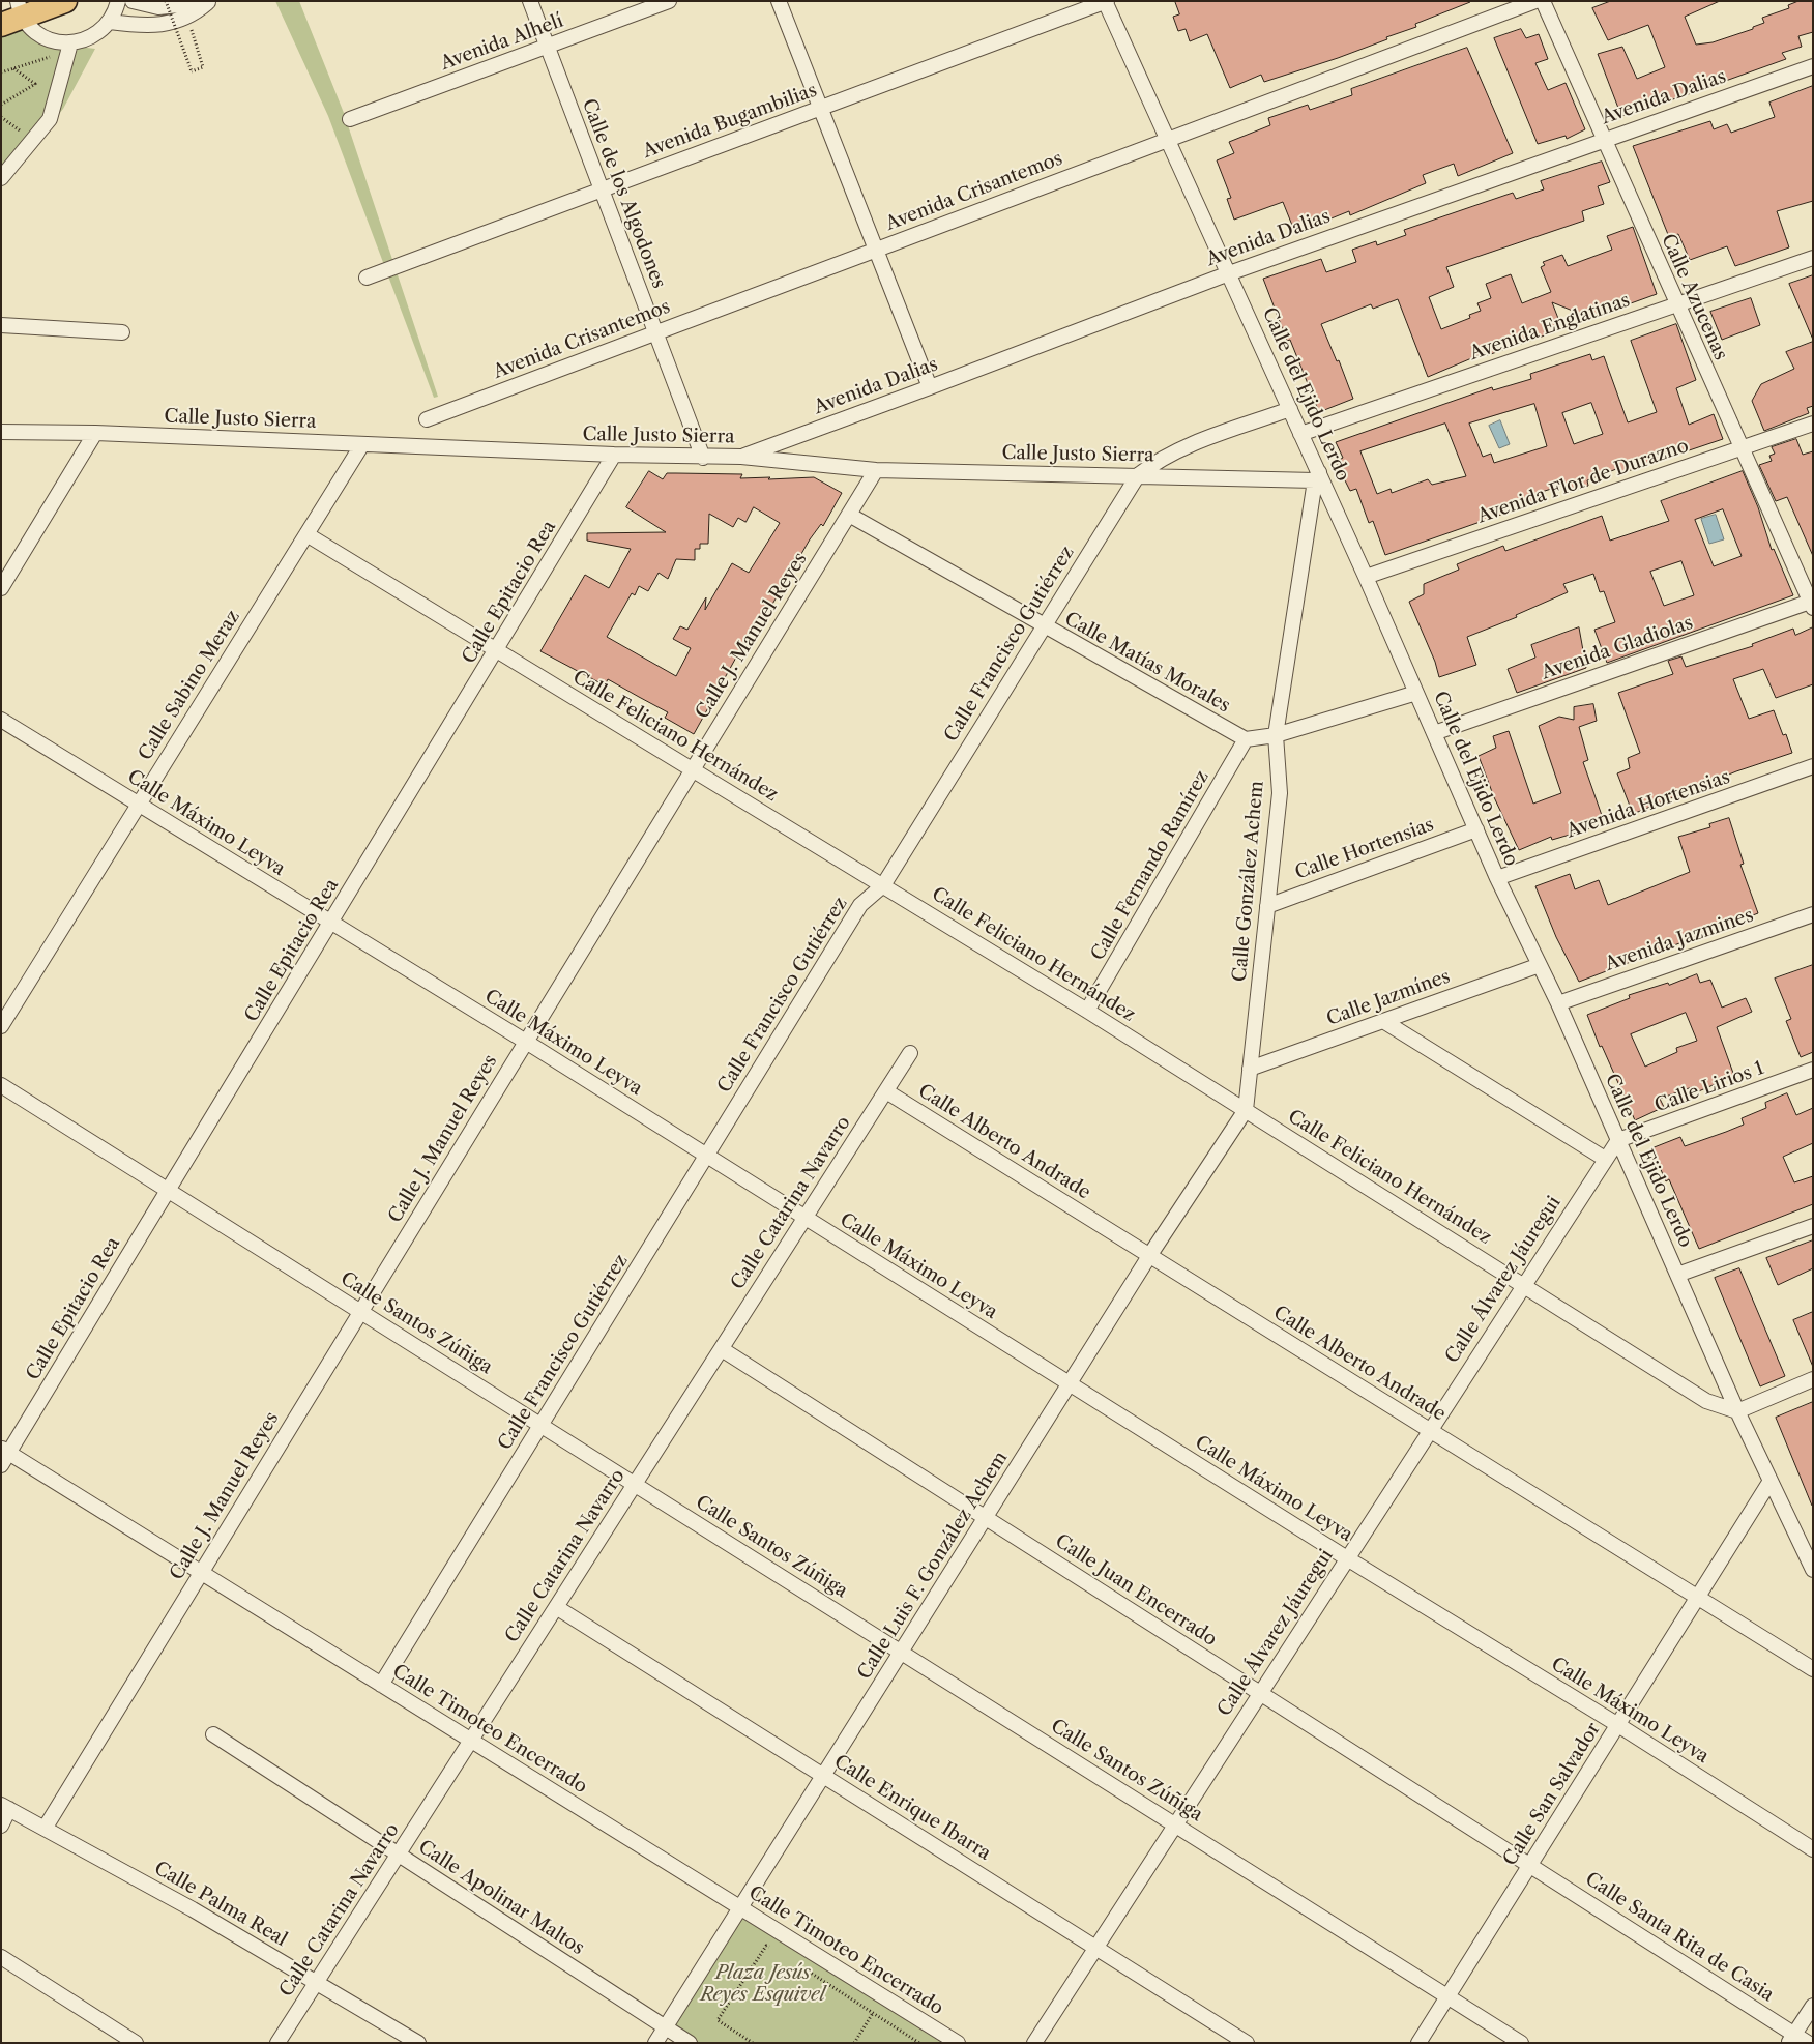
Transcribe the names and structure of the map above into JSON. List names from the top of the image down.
{
  "streets": {
    "street": [
      "Avenida Alhelí",
      "Avenida Dalias",
      "Avenida Bugambilias",
      "Avenida Crisantemos",
      "Calle de los Algodones",
      "Calle Azucenas",
      "Avenida Englatinas",
      "Calle del Ejido Lerdo",
      "Calle Justo Sierra",
      "Avenida Flor de Durazno",
      "Calle Epitacio Rea",
      "Calle J. Manuel Reyes",
      "Calle Francisco Gutiérrez",
      "Avenida Gladiolas",
      "Calle Matías Morales",
      "Calle Sabino Meraz",
      "Calle Feliciano Hernández",
      "Avenida Hortensias",
      "Calle Máximo Leyva",
      "Calle Hortensias",
      "Calle Fernando Ramírez",
      "Calle González Achem",
      "Avenida Jazmines",
      "Calle Jazmínes",
      "Calle Lirios 1",
      "Calle Alberto Andrade",
      "Calle Catarina Navarro",
      "Calle Álvarez Jáuregui",
      "Calle Santos Zúñiga",
      "Calle Luis F. González Achem",
      "Calle Juan Encerrado",
      "Calle Timoteo Encerrado",
      "Calle San Salvador",
      "Calle Enrique Ibarra",
      "Calle Apolinar Maltos",
      "Calle Palma Real",
      "Calle Santa Rita de Casia"
    ]
  },
  "crossings": [
    ["Avenida Alhelí", "Calle de los Algodones"],
    ["Avenida Dalias", "Calle Azucenas"],
    ["Avenida Dalias", "Calle del Ejido Lerdo"],
    ["Avenida Dalias", "Calle Justo Sierra"],
    ["Avenida Bugambilias", "Calle de los Algodones"],
    ["Avenida Bugambilias", "Calle del Ejido Lerdo"],
    ["Avenida Crisantemos", "Calle de los Algodones"],
    ["Avenida Crisantemos", "Calle del Ejido Lerdo"],
    ["Calle de los Algodones", "Calle Justo Sierra"],
    ["Calle Azucenas", "Avenida Englatinas"],
    ["Calle Azucenas", "Avenida Flor de Durazno"],
    ["Calle Azucenas", "Avenida Gladiolas"],
    ["Avenida Englatinas", "Calle del Ejido Lerdo"],
    ["Calle del Ejido Lerdo", "Calle Justo Sierra"],
    ["Calle del Ejido Lerdo", "Avenida Flor de Durazno"],
    ["Calle del Ejido Lerdo", "Calle Francisco Gutiérrez"],
    ["Calle del Ejido Lerdo", "Avenida Gladiolas"],
    ["Calle del Ejido Lerdo", "Calle Feliciano Hernández"],
    ["Calle del Ejido Lerdo", "Avenida Hortensias"],
    ["Calle del Ejido Lerdo", "Calle Hortensias"],
    ["Calle del Ejido Lerdo", "Calle González Achem"],
    ["Calle del Ejido Lerdo", "Avenida Jazmines"],
    ["Calle del Ejido Lerdo", "Calle Jazmínes"],
    ["Calle del Ejido Lerdo", "Calle Lirios 1"],
    ["Calle del Ejido Lerdo", "Calle Álvarez Jáuregui"],
    ["Calle del Ejido Lerdo", "Calle San Salvador"],
    ["Calle Justo Sierra", "Calle Epitacio Rea"],
    ["Calle Justo Sierra", "Calle J. Manuel Reyes"],
    ["Calle Justo Sierra", "Calle Francisco Gutiérrez"],
    ["Calle Justo Sierra", "Calle Sabino Meraz"],
    ["Calle Justo Sierra", "Calle González Achem"],
    ["Calle Epitacio Rea", "Calle Feliciano Hernández"],
    ["Calle Epitacio Rea", "Calle Máximo Leyva"],
    ["Calle Epitacio Rea", "Calle Santos Zúñiga"],
    ["Calle Epitacio Rea", "Calle Timoteo Encerrado"],
    ["Calle J. Manuel Reyes", "Calle Matías Morales"],
    ["Calle J. Manuel Reyes", "Calle Feliciano Hernández"],
    ["Calle J. Manuel Reyes", "Calle Máximo Leyva"],
    ["Calle J. Manuel Reyes", "Calle Santos Zúñiga"],
    ["Calle J. Manuel Reyes", "Calle Timoteo Encerrado"],
    ["Calle J. Manuel Reyes", "Calle Palma Real"],
    ["Calle Francisco Gutiérrez", "Calle Matías Morales"],
    ["Calle Francisco Gutiérrez", "Calle Feliciano Hernández"],
    ["Calle Francisco Gutiérrez", "Calle Máximo Leyva"],
    ["Calle Francisco Gutiérrez", "Calle Santos Zúñiga"],
    ["Calle Francisco Gutiérrez", "Calle Timoteo Encerrado"],
    ["Calle Matías Morales", "Calle Fernando Ramírez"],
    ["Calle Sabino Meraz", "Calle Feliciano Hernández"],
    ["Calle Sabino Meraz", "Calle Máximo Leyva"],
    ["Calle Feliciano Hernández", "Calle Fernando Ramírez"],
    ["Calle Feliciano Hernández", "Calle González Achem"],
    ["Calle Feliciano Hernández", "Calle Álvarez Jáuregui"],
    ["Calle Feliciano Hernández", "Calle Luis F. González Achem"],
    ["Calle Máximo Leyva", "Calle Catarina Navarro"],
    ["Calle Máximo Leyva", "Calle Álvarez Jáuregui"],
    ["Calle Máximo Leyva", "Calle Luis F. González Achem"],
    ["Calle Máximo Leyva", "Calle San Salvador"],
    ["Calle Hortensias", "Calle González Achem"],
    ["Calle González Achem", "Calle Jazmínes"],
    ["Calle González Achem", "Calle Luis F. González Achem"],
    ["Calle Lirios 1", "Calle Álvarez Jáuregui"],
    ["Calle Alberto Andrade", "Calle Catarina Navarro"],
    ["Calle Alberto Andrade", "Calle Álvarez Jáuregui"],
    ["Calle Alberto Andrade", "Calle Luis F. González Achem"],
    ["Calle Alberto Andrade", "Calle San Salvador"],
    ["Calle Catarina Navarro", "Calle Santos Zúñiga"],
    ["Calle Catarina Navarro", "Calle Juan Encerrado"],
    ["Calle Catarina Navarro", "Calle Timoteo Encerrado"],
    ["Calle Catarina Navarro", "Calle Enrique Ibarra"],
    ["Calle Catarina Navarro", "Calle Apolinar Maltos"],
    ["Calle Catarina Navarro", "Calle Palma Real"],
    ["Calle Álvarez Jáuregui", "Calle Santos Zúñiga"],
    ["Calle Álvarez Jáuregui", "Calle Juan Encerrado"],
    ["Calle Álvarez Jáuregui", "Calle Enrique Ibarra"],
    ["Calle Santos Zúñiga", "Calle Luis F. González Achem"],
    ["Calle Santos Zúñiga", "Calle San Salvador"],
    ["Calle Luis F. González Achem", "Calle Juan Encerrado"],
    ["Calle Luis F. González Achem", "Calle Timoteo Encerrado"],
    ["Calle Luis F. González Achem", "Calle Enrique Ibarra"],
    ["Calle Luis F. González Achem", "Calle Apolinar Maltos"],
    ["Calle Juan Encerrado", "Calle San Salvador"],
    ["Calle Juan Encerrado", "Calle Santa Rita de Casia"],
    ["Calle San Salvador", "Calle Santa Rita de Casia"]
  ],
  "parks": ["Plaza Jesús Reyes Esquivel"]
}
